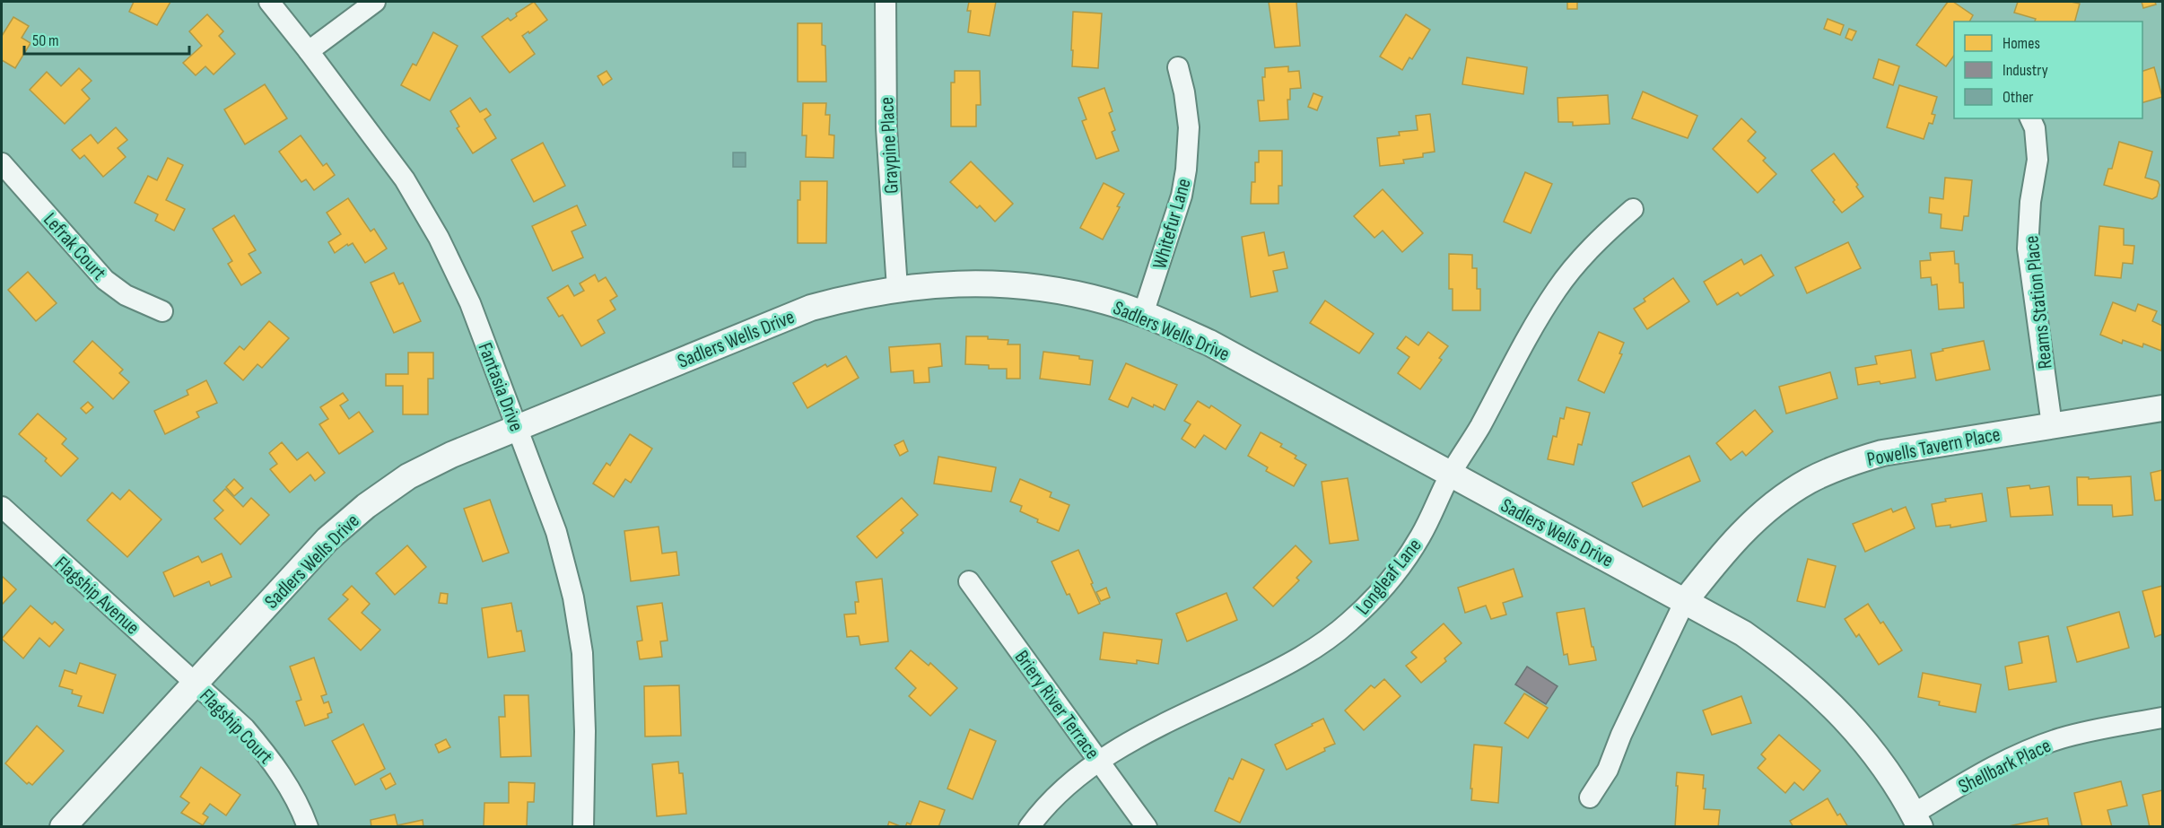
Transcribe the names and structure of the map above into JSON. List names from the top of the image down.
{
  "streets": {
    "street": [
      "Graypine Place",
      "Whitefur Lane",
      "Lefrak Court",
      "Reams Station Place",
      "Sadlers Wells Drive",
      "Fantasia Drive",
      "Powells Tavern Place",
      "Longleaf Lane",
      "Flagship Avenue",
      "Briery River Terrace",
      "Flagship Court",
      "Shellbark Place"
    ]
  },
  "crossings": [
    ["Graypine Place", "Sadlers Wells Drive"],
    ["Whitefur Lane", "Sadlers Wells Drive"],
    ["Reams Station Place", "Powells Tavern Place"],
    ["Sadlers Wells Drive", "Fantasia Drive"],
    ["Sadlers Wells Drive", "Powells Tavern Place"],
    ["Sadlers Wells Drive", "Longleaf Lane"],
    ["Sadlers Wells Drive", "Flagship Avenue"],
    ["Sadlers Wells Drive", "Flagship Court"],
    ["Sadlers Wells Drive", "Shellbark Place"],
    ["Longleaf Lane", "Briery River Terrace"],
    ["Flagship Avenue", "Flagship Court"]
  ],
  "legend": ["Homes", "Industry", "Other"],
  "scale_bar": "50 m"
}
